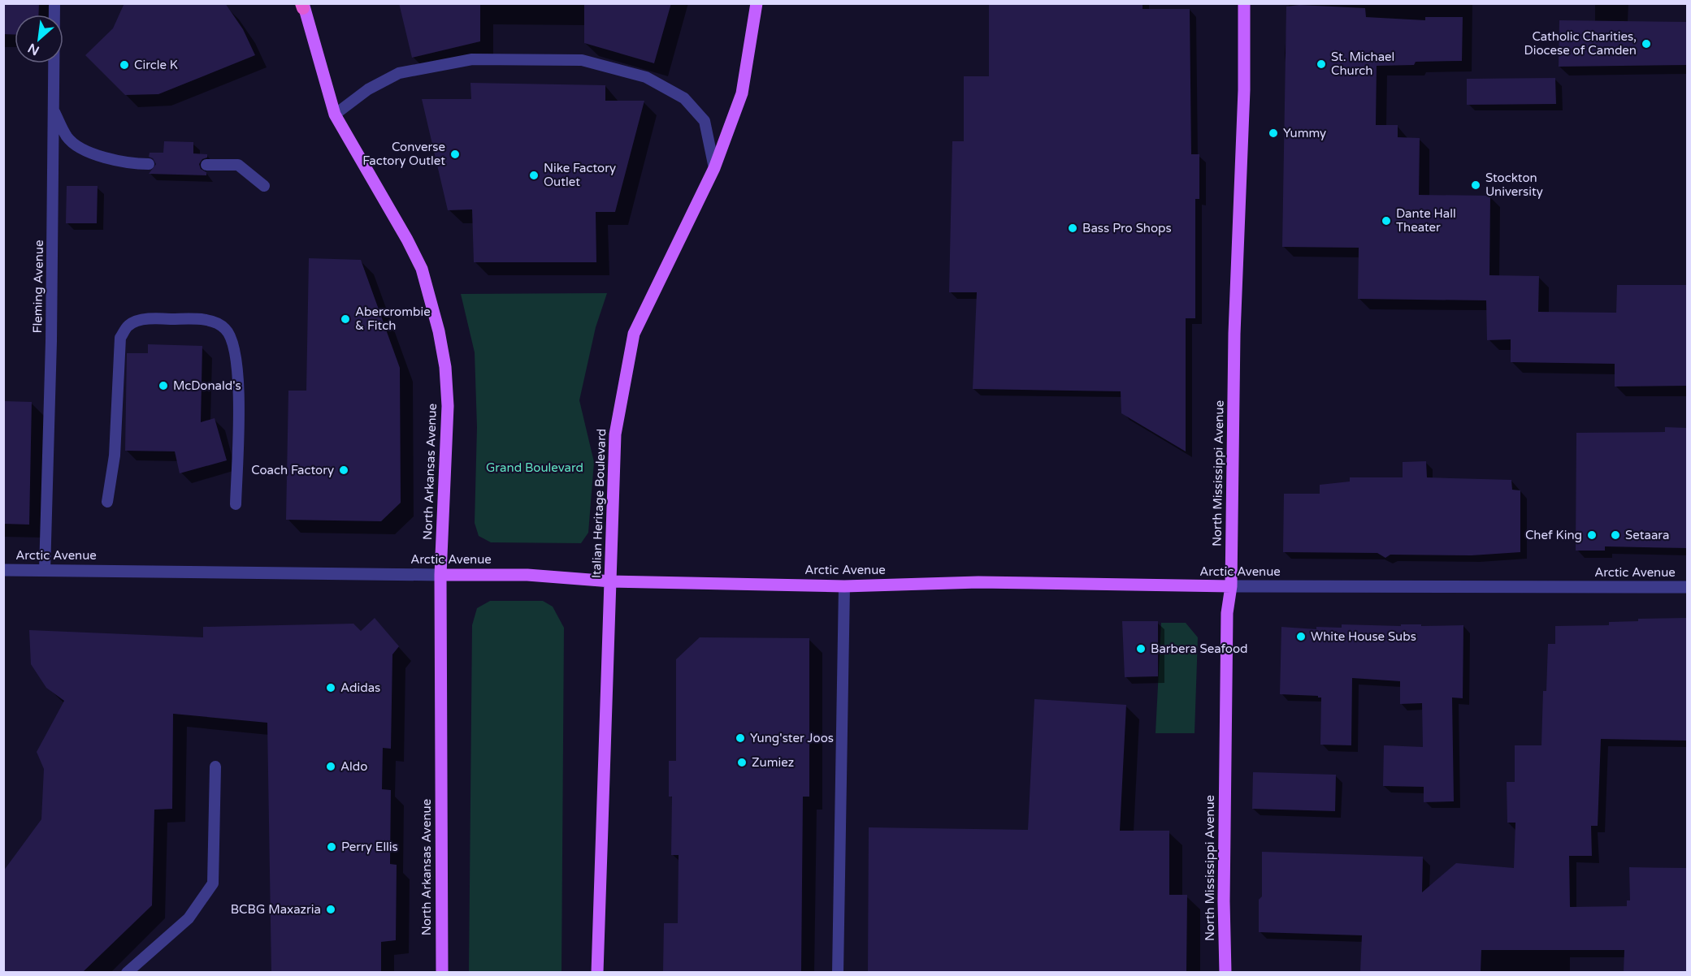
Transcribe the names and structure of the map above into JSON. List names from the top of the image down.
{
  "streets": {
    "main road": [
      "North Arkansas Avenue",
      "North Mississippi Avenue",
      "Italian Heritage Boulevard",
      "Arctic Avenue"
    ],
    "lane": ["Fleming Avenue"]
  },
  "crossings": [
    ["Fleming Avenue", "Arctic Avenue"],
    ["North Arkansas Avenue", "Arctic Avenue"],
    ["North Mississippi Avenue", "Arctic Avenue"],
    ["Italian Heritage Boulevard", "Arctic Avenue"]
  ],
  "parks": ["Grand Boulevard"],
  "places": [
    "Catholic Charities, Diocese of Camden",
    "St. Michael Church",
    "Circle K",
    "Yummy",
    "Converse Factory Outlet",
    "Nike Factory Outlet",
    "Stockton University",
    "Dante Hall Theater",
    "Bass Pro Shops",
    "Abercrombie & Fitch",
    "McDonald's",
    "Coach Factory",
    "Chef King",
    "Setaara",
    "White House Subs",
    "Barbera Seafood",
    "Adidas",
    "Yung'ster Joos",
    "Zumiez",
    "Aldo",
    "Perry Ellis",
    "BCBG Maxazria"
  ],
  "north": "bottom left"
}
